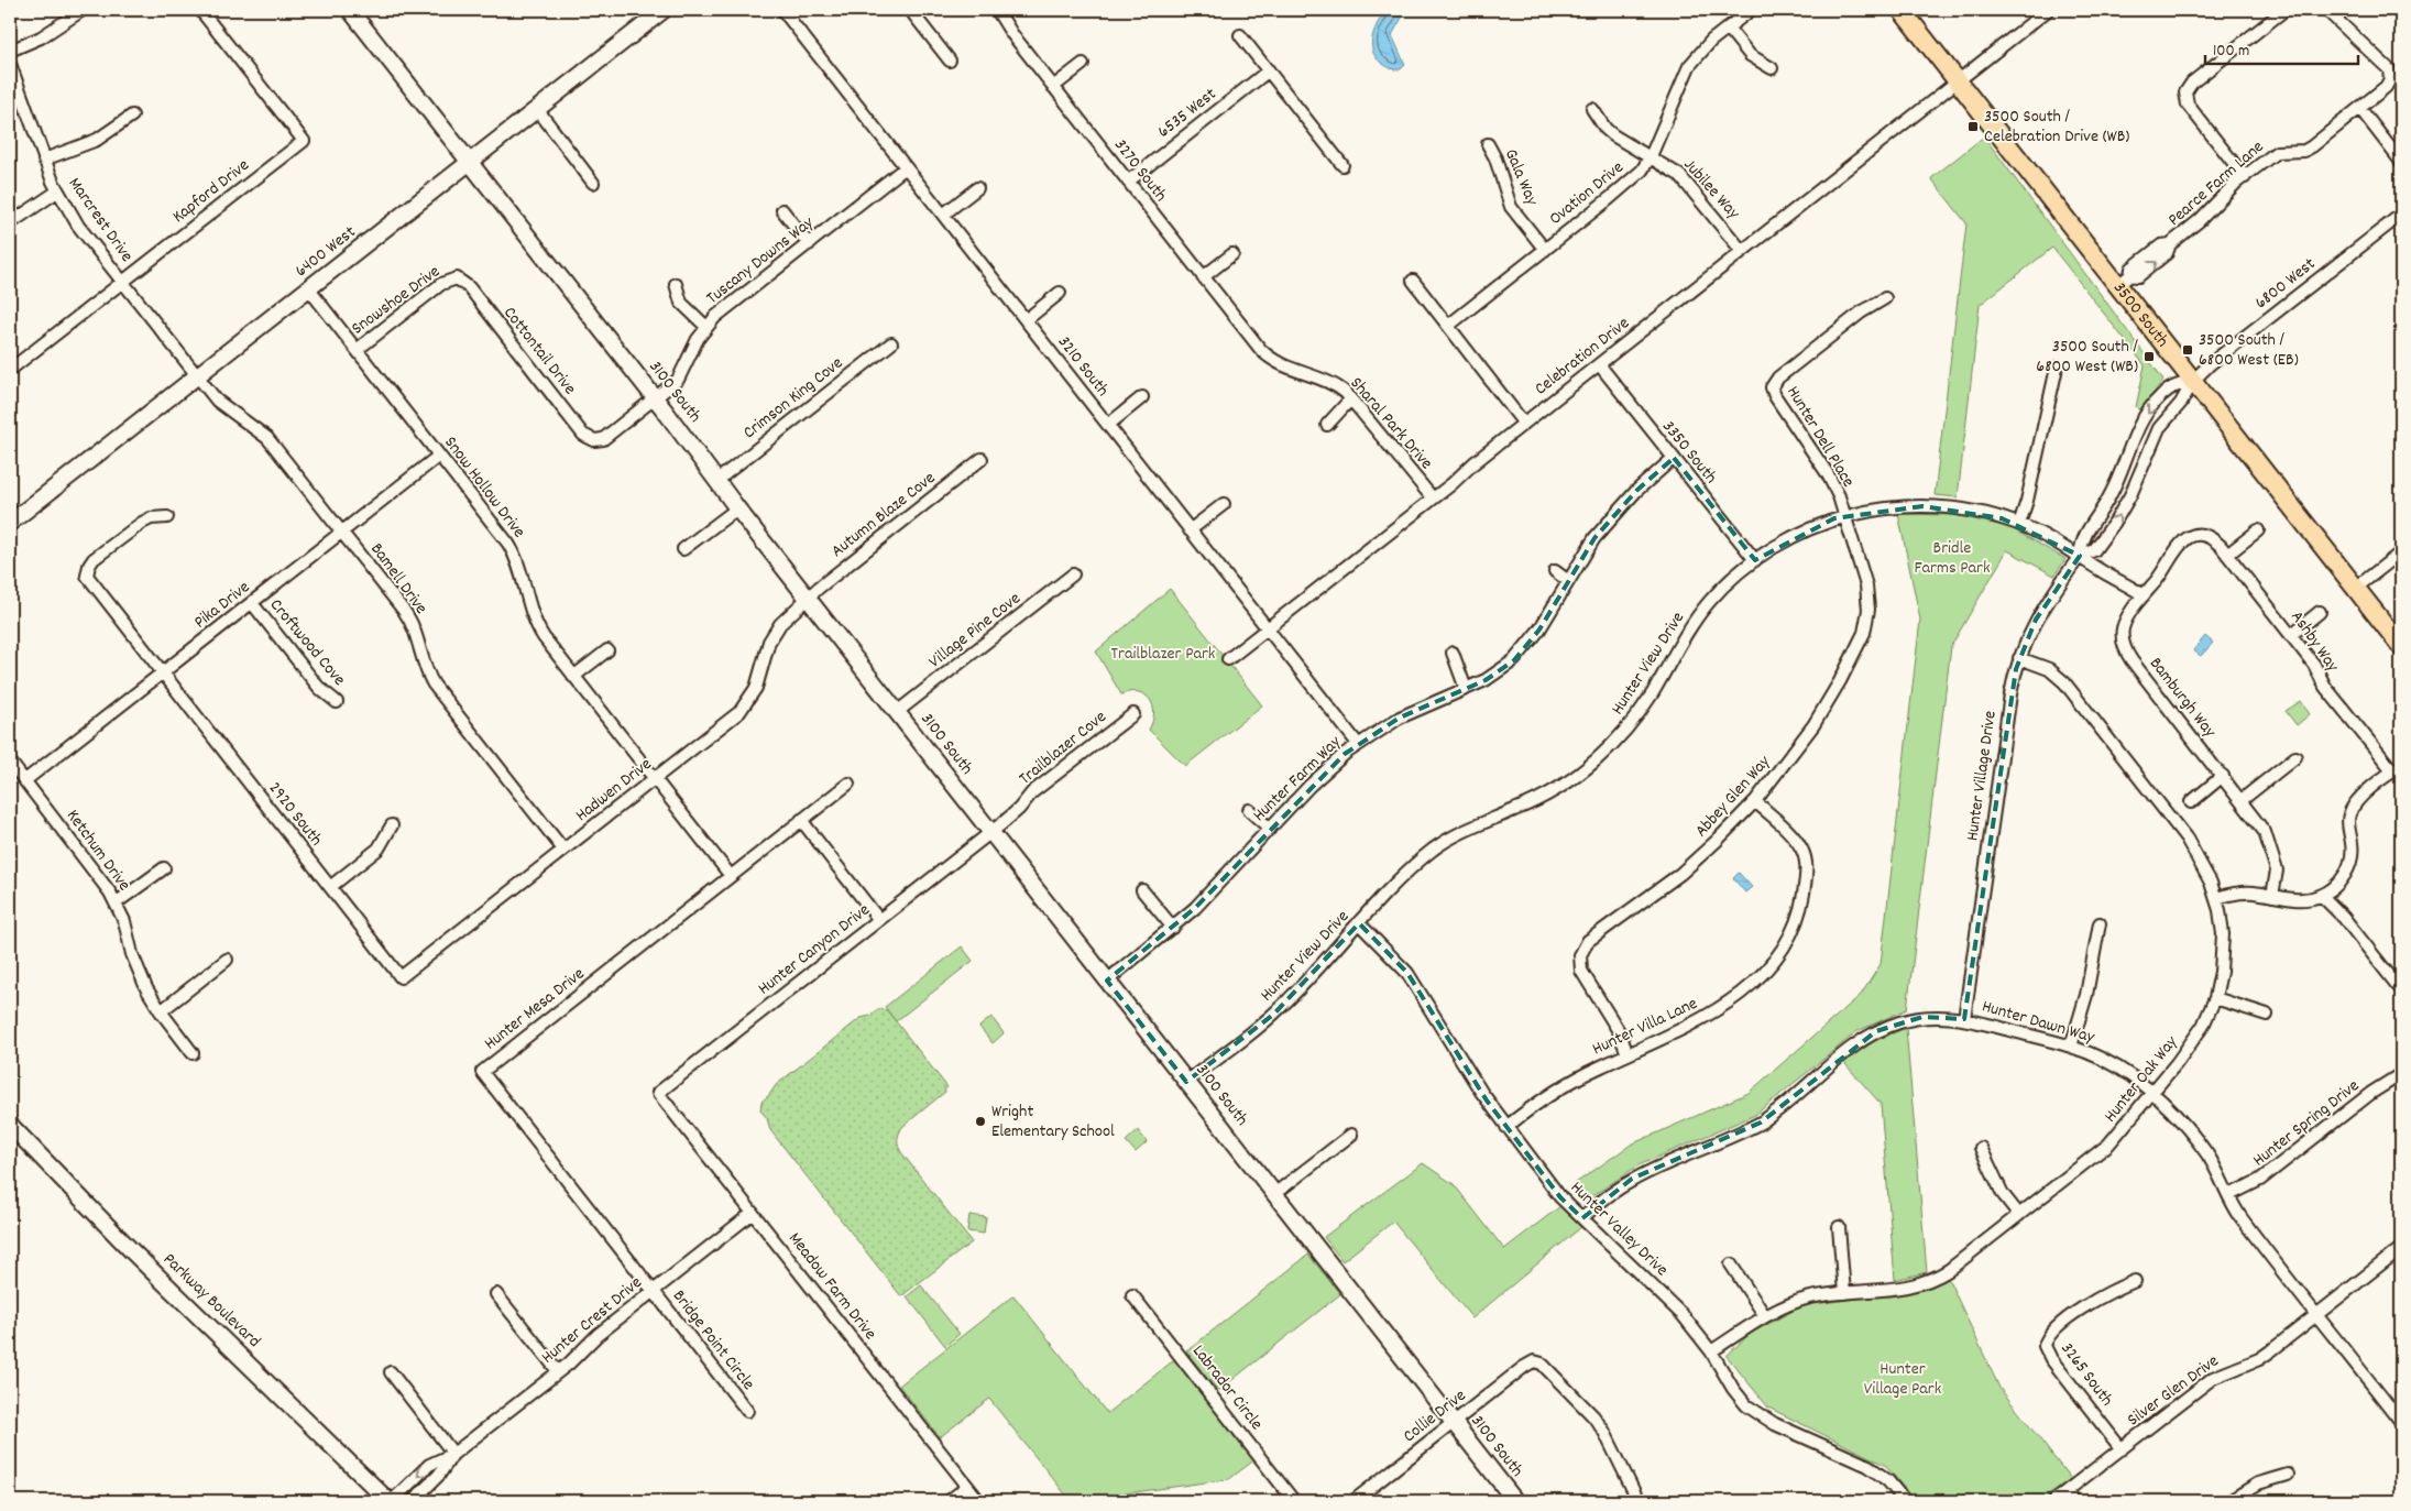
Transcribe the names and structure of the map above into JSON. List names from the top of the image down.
{
  "streets": {
    "main road": [
      "6400 West",
      "3500 South",
      "3100 South",
      "Parkway Boulevard"
    ],
    "street": [
      "6535 West",
      "3270 South",
      "Gala Way",
      "Pearce Farm Lane",
      "Jubilee Way",
      "Kapford Drive",
      "Ovation Drive",
      "Marcrest Drive",
      "Tuscany Downs Way",
      "6800 West",
      "Snowshoe Drive",
      "Cottontail Drive",
      "Celebration Drive",
      "3210 South",
      "Crimson King Cove",
      "Sharal Park Drive",
      "Hunter Dell Place",
      "3350 South",
      "Snow Hollow Drive",
      "Autumn Blaze Cove",
      "Bamell Drive",
      "Pika Drive",
      "Village Pine Cove",
      "Ashby Way",
      "Croftwood Cove",
      "Hunter View Drive",
      "Bamburgh Way",
      "Trailblazer Cove",
      "Hunter Village Drive",
      "Hunter Farm Way",
      "Hadwen Drive",
      "Abbey Glen Way",
      "2920 South",
      "Ketchum Drive",
      "Hunter Canyon Drive",
      "Hunter Mesa Drive",
      "Hunter Dawn Way",
      "Hunter Villa Lane",
      "Hunter Oak Way",
      "Hunter Spring Drive",
      "Hunter Valley Drive",
      "Meadow Farm Drive",
      "Hunter Crest Drive",
      "Bridge Point Circle",
      "3265 South",
      "Labrador Circle",
      "Silver Glen Drive",
      "Collie Drive"
    ]
  },
  "crossings": [
    ["6535 West", "3270 South"],
    ["3270 South", "Sharal Park Drive"],
    ["Gala Way", "Ovation Drive"],
    ["Pearce Farm Lane", "3500 South"],
    ["Jubilee Way", "Ovation Drive"],
    ["Jubilee Way", "Celebration Drive"],
    ["Kapford Drive", "Marcrest Drive"],
    ["Marcrest Drive", "6400 West"],
    ["Marcrest Drive", "Bamell Drive"],
    ["6400 West", "3100 South"],
    ["6400 West", "Snow Hollow Drive"],
    ["6400 West", "Bamell Drive"],
    ["Tuscany Downs Way", "Cottontail Drive"],
    ["Tuscany Downs Way", "3210 South"],
    ["Tuscany Downs Way", "3100 South"],
    ["6800 West", "3500 South"],
    ["6800 West", "Hunter Village Drive"],
    ["Snowshoe Drive", "Cottontail Drive"],
    ["Snowshoe Drive", "Snow Hollow Drive"],
    ["3500 South", "Celebration Drive"],
    ["3500 South", "Hunter Village Drive"],
    ["Celebration Drive", "3210 South"],
    ["Celebration Drive", "Sharal Park Drive"],
    ["Celebration Drive", "3350 South"],
    ["3210 South", "Hunter Farm Way"],
    ["3100 South", "Crimson King Cove"],
    ["3100 South", "Autumn Blaze Cove"],
    ["3100 South", "Village Pine Cove"],
    ["3100 South", "Hunter View Drive"],
    ["3100 South", "Trailblazer Cove"],
    ["3100 South", "Hunter Farm Way"],
    ["3100 South", "Hadwen Drive"],
    ["3100 South", "Hunter Canyon Drive"],
    ["3100 South", "Collie Drive"],
    ["Hunter Dell Place", "Hunter View Drive"],
    ["Hunter Dell Place", "Abbey Glen Way"],
    ["3350 South", "Hunter View Drive"],
    ["3350 South", "Hunter Farm Way"],
    ["Snow Hollow Drive", "Pika Drive"],
    ["Snow Hollow Drive", "Hadwen Drive"],
    ["Snow Hollow Drive", "Hunter Mesa Drive"],
    ["Autumn Blaze Cove", "Hadwen Drive"],
    ["Bamell Drive", "Pika Drive"],
    ["Bamell Drive", "Hadwen Drive"],
    ["Pika Drive", "Croftwood Cove"],
    ["Pika Drive", "2920 South"],
    ["Pika Drive", "Ketchum Drive"],
    ["Ashby Way", "Bamburgh Way"],
    ["Hunter View Drive", "Bamburgh Way"],
    ["Hunter View Drive", "Hunter Village Drive"],
    ["Hunter View Drive", "Abbey Glen Way"],
    ["Hunter View Drive", "Hunter Valley Drive"],
    ["Trailblazer Cove", "Hunter Canyon Drive"],
    ["Hunter Village Drive", "Hunter Dawn Way"],
    ["Hunter Village Drive", "Hunter Oak Way"],
    ["Hadwen Drive", "2920 South"],
    ["Abbey Glen Way", "Hunter Villa Lane"],
    ["Hunter Canyon Drive", "Meadow Farm Drive"],
    ["Hunter Mesa Drive", "Hunter Crest Drive"],
    ["Hunter Mesa Drive", "Bridge Point Circle"],
    ["Hunter Dawn Way", "Hunter Oak Way"],
    ["Hunter Dawn Way", "Hunter Spring Drive"],
    ["Hunter Dawn Way", "Hunter Valley Drive"],
    ["Hunter Dawn Way", "Silver Glen Drive"],
    ["Hunter Villa Lane", "Hunter Valley Drive"],
    ["Hunter Oak Way", "Hunter Valley Drive"],
    ["Meadow Farm Drive", "Hunter Crest Drive"],
    ["Parkway Boulevard", "Hunter Crest Drive"],
    ["Hunter Crest Drive", "Bridge Point Circle"],
    ["3265 South", "Silver Glen Drive"]
  ],
  "parks": ["Bridle Farms Park", "Trailblazer Park", "Hunter Village Park"],
  "places": {
    "transit": ["3500 South / Celebration Drive (WB)", "3500 South / 6800 West (EB)", "3500 South / 6800 West (WB)"],
    "other": ["Wright Elementary School"]
  },
  "scale_bar": "100 m"
}
